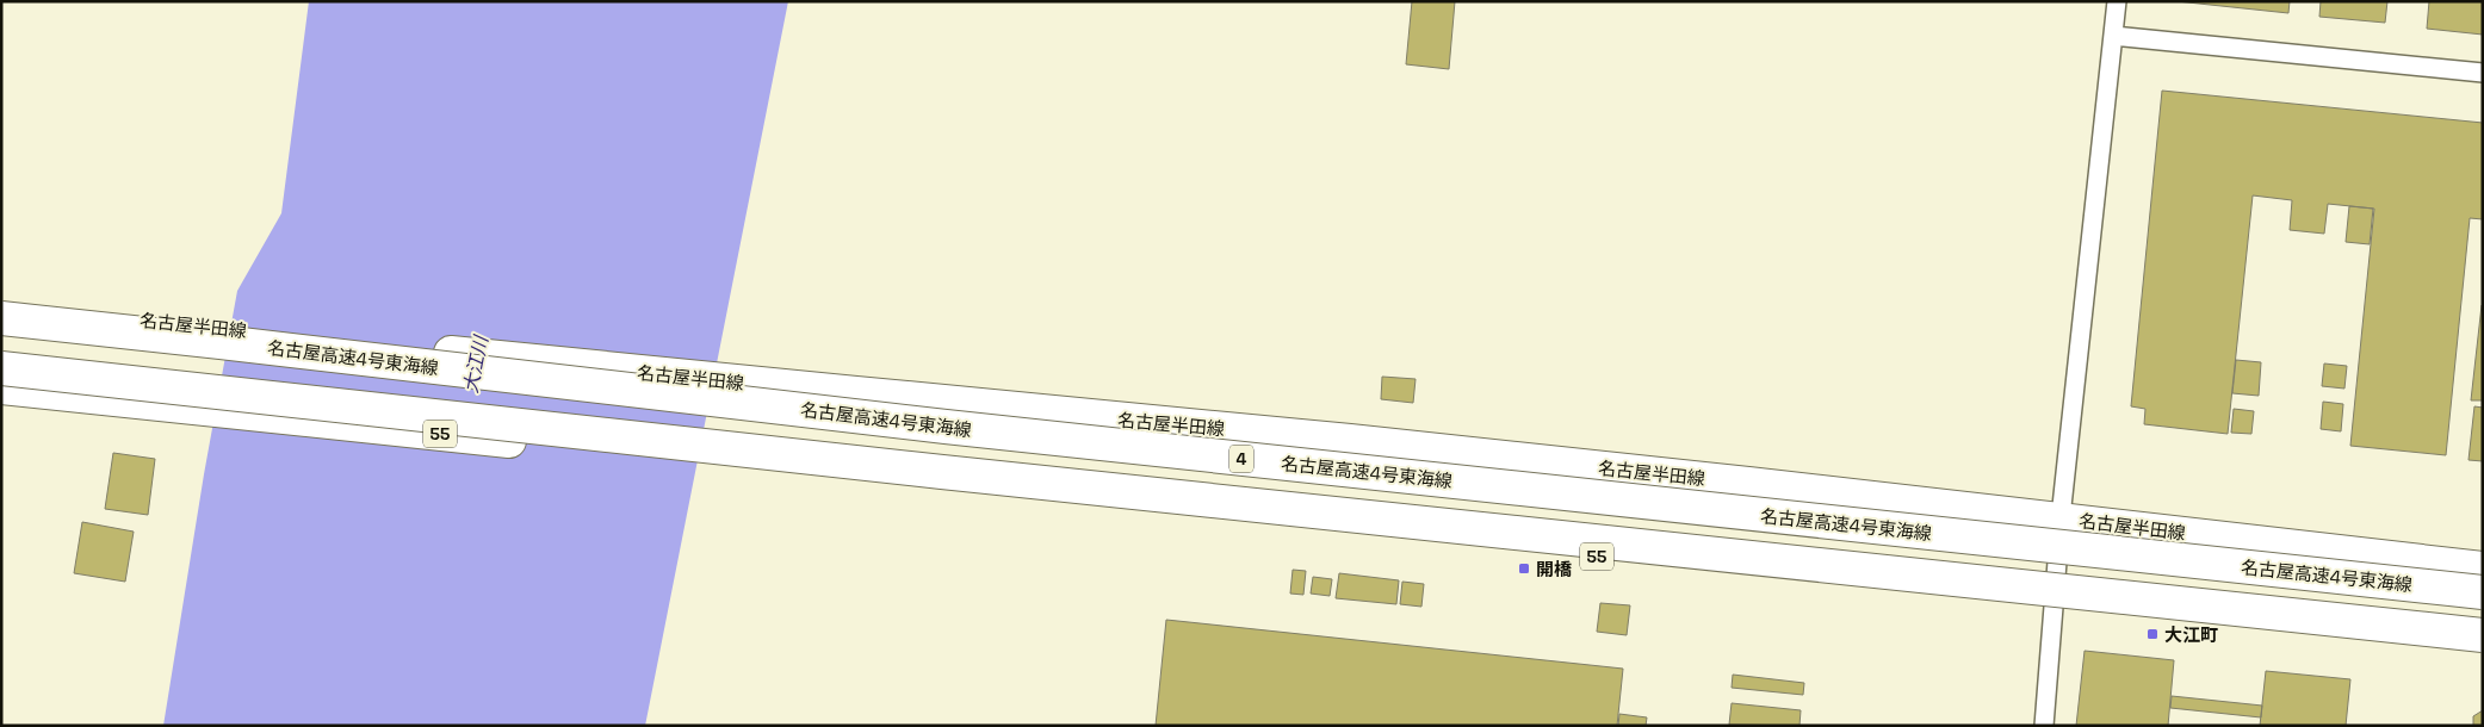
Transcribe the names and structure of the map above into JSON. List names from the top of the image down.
{
  "streets": {
    "main road": [
      "名古屋半田線",
      "名古屋高速4号東海線",
      "55",
      "4"
    ]
  },
  "water": ["大江川"],
  "places": {
    "transit": ["開橋", "大江町"]
  }
}
